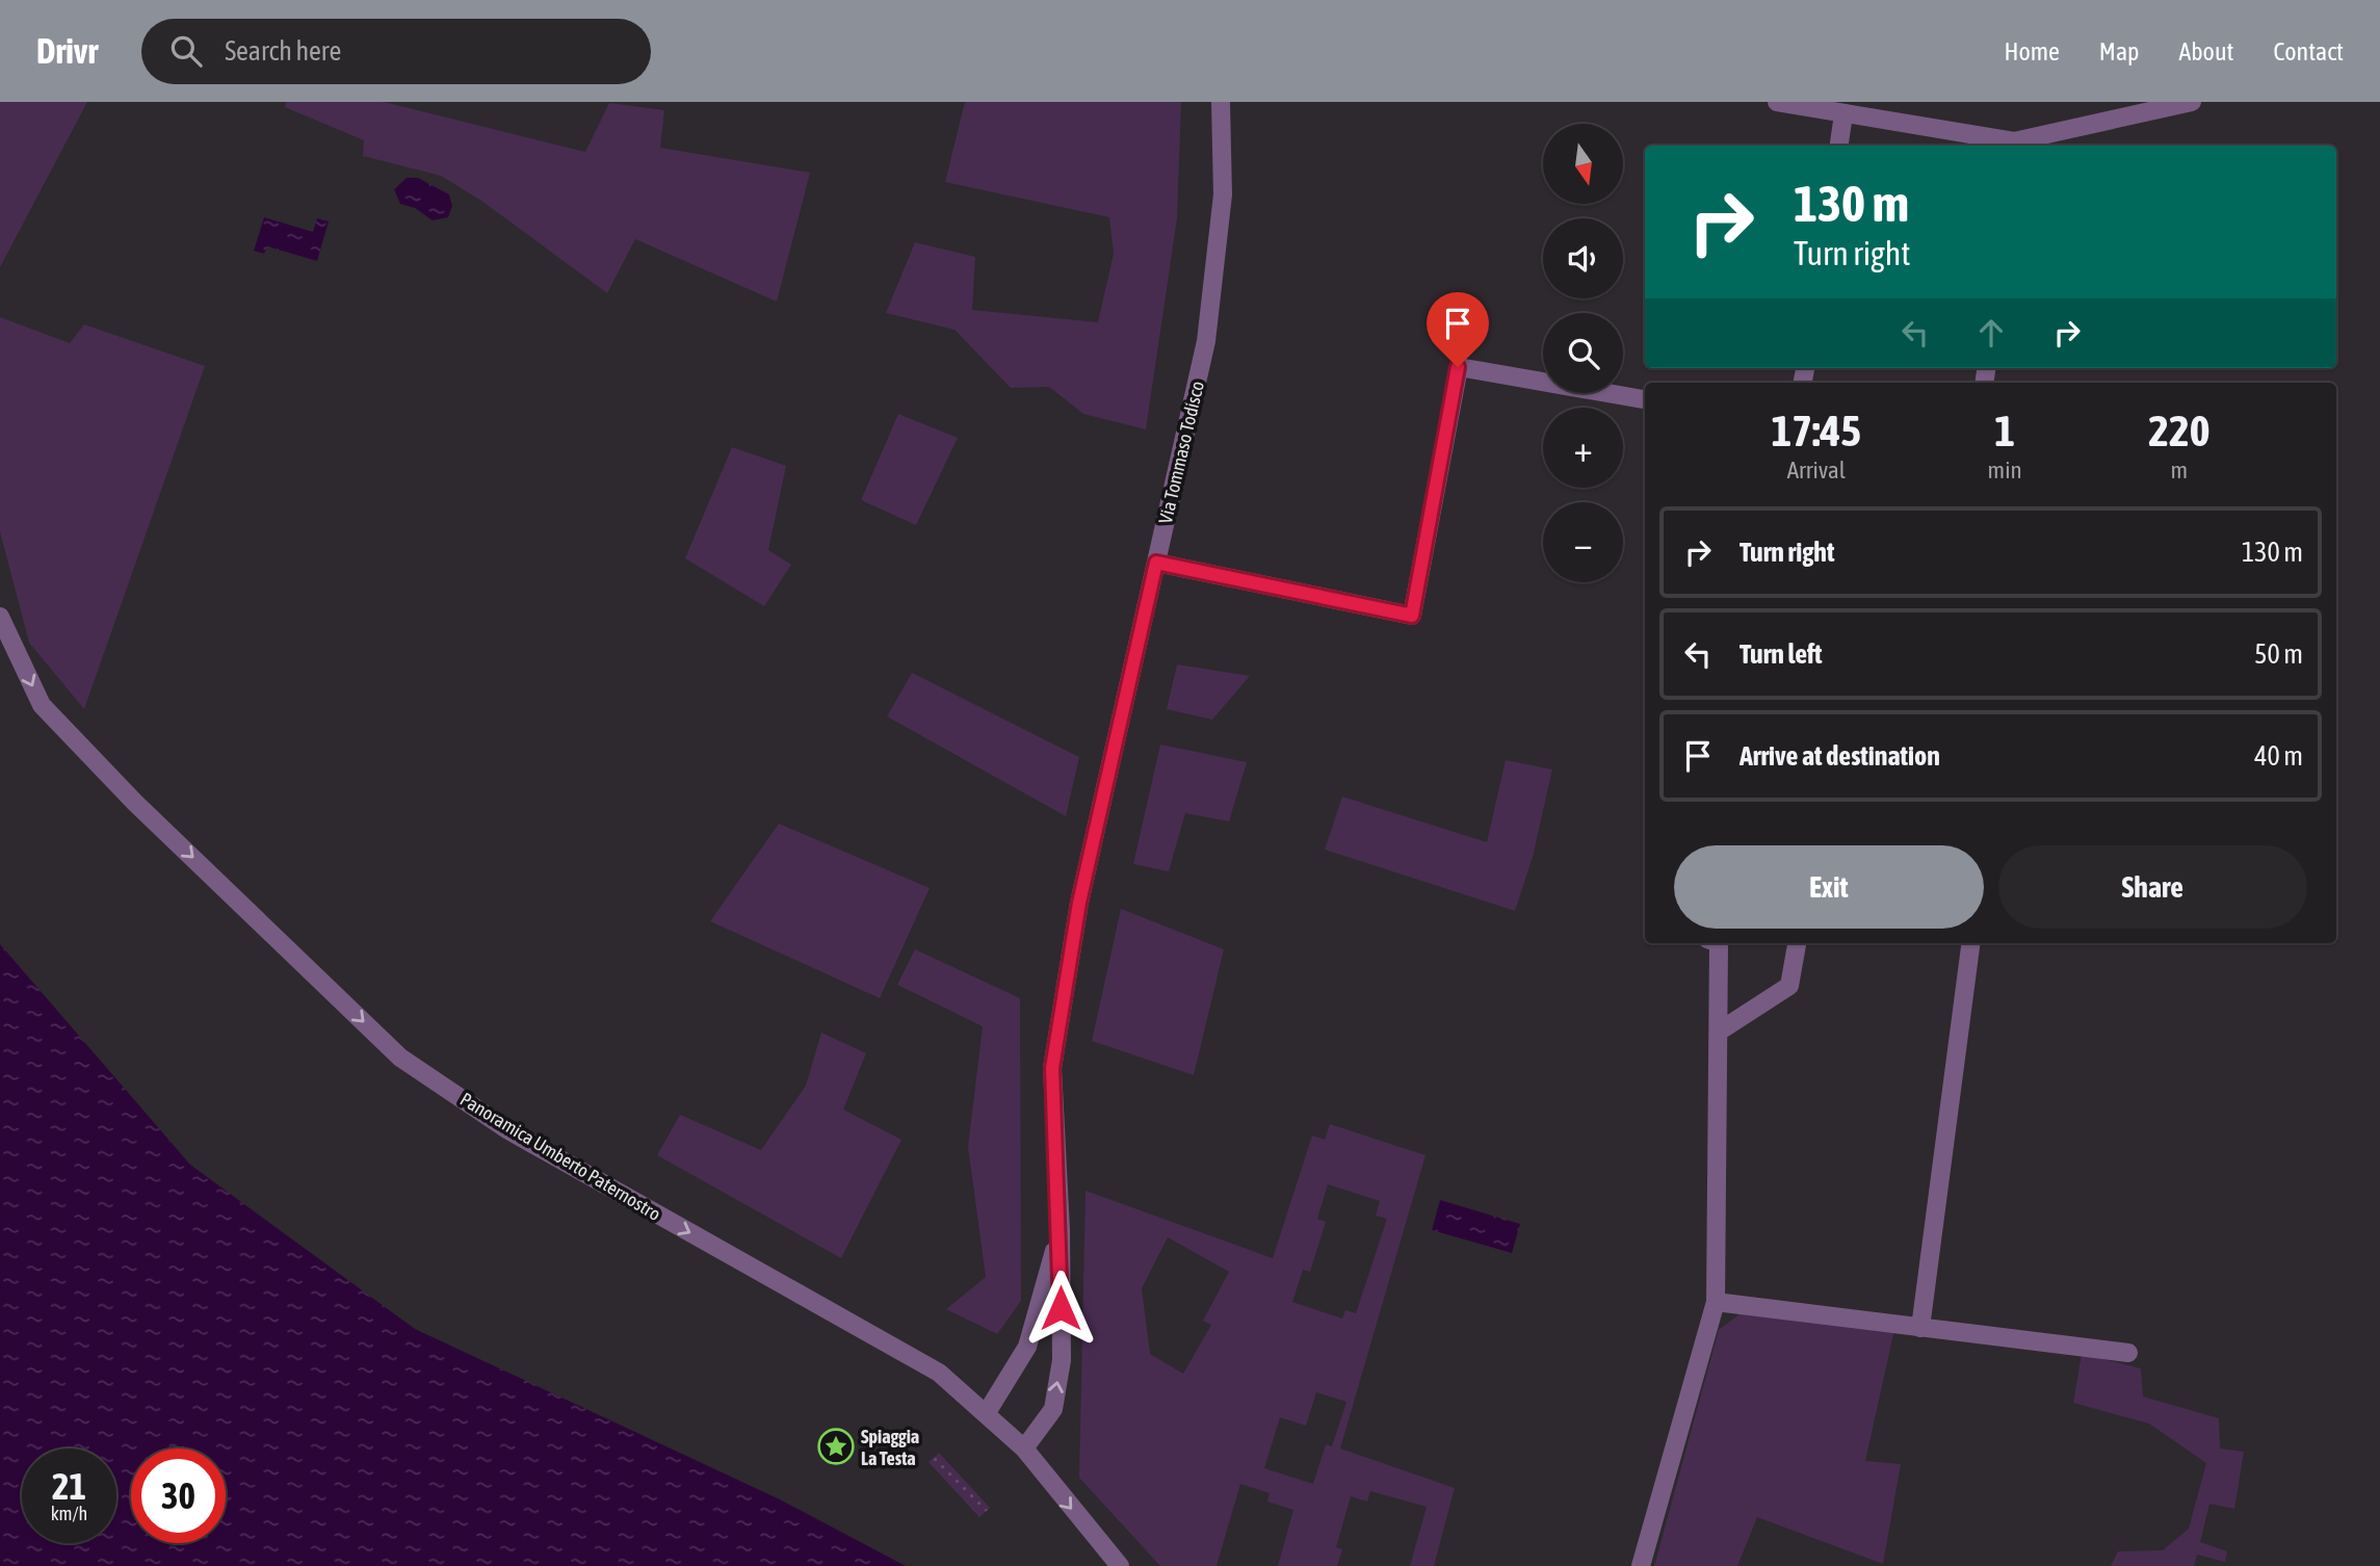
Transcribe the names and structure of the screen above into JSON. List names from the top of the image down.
{
  "streets": {
    "street": ["Via Tommaso Todisco", "Panoramica Umberto Paternostro"]
  },
  "crossings": [
    ["Via Tommaso Todisco", "Panoramica Umberto Paternostro"]
  ],
  "one_way": ["Panoramica Umberto Paternostro"],
  "places": {
    "place": ["Spiaggia La Testa"]
  },
  "north": "bottom",
  "page": {
    "header": "Drivr",
    "search": "Search here",
    "nav": [
      "Home",
      "Map",
      "About",
      "Contact"
    ],
    "map_buttons": ["+", "−"],
    "turn": ["130 m", "Turn right"],
    "eta": [
      "17:45",
      "Arrival",
      "1",
      "min",
      "220",
      "m"
    ],
    "list": [
      {
        "name": "Turn right",
        "value": "130 m"
      },
      {
        "name": "Turn left",
        "value": "50 m"
      },
      {
        "name": "Arrive at destination",
        "value": "40 m"
      }
    ],
    "buttons": ["Exit", "Share"],
    "speed": "21 km/h",
    "limit": "30"
  }
}
